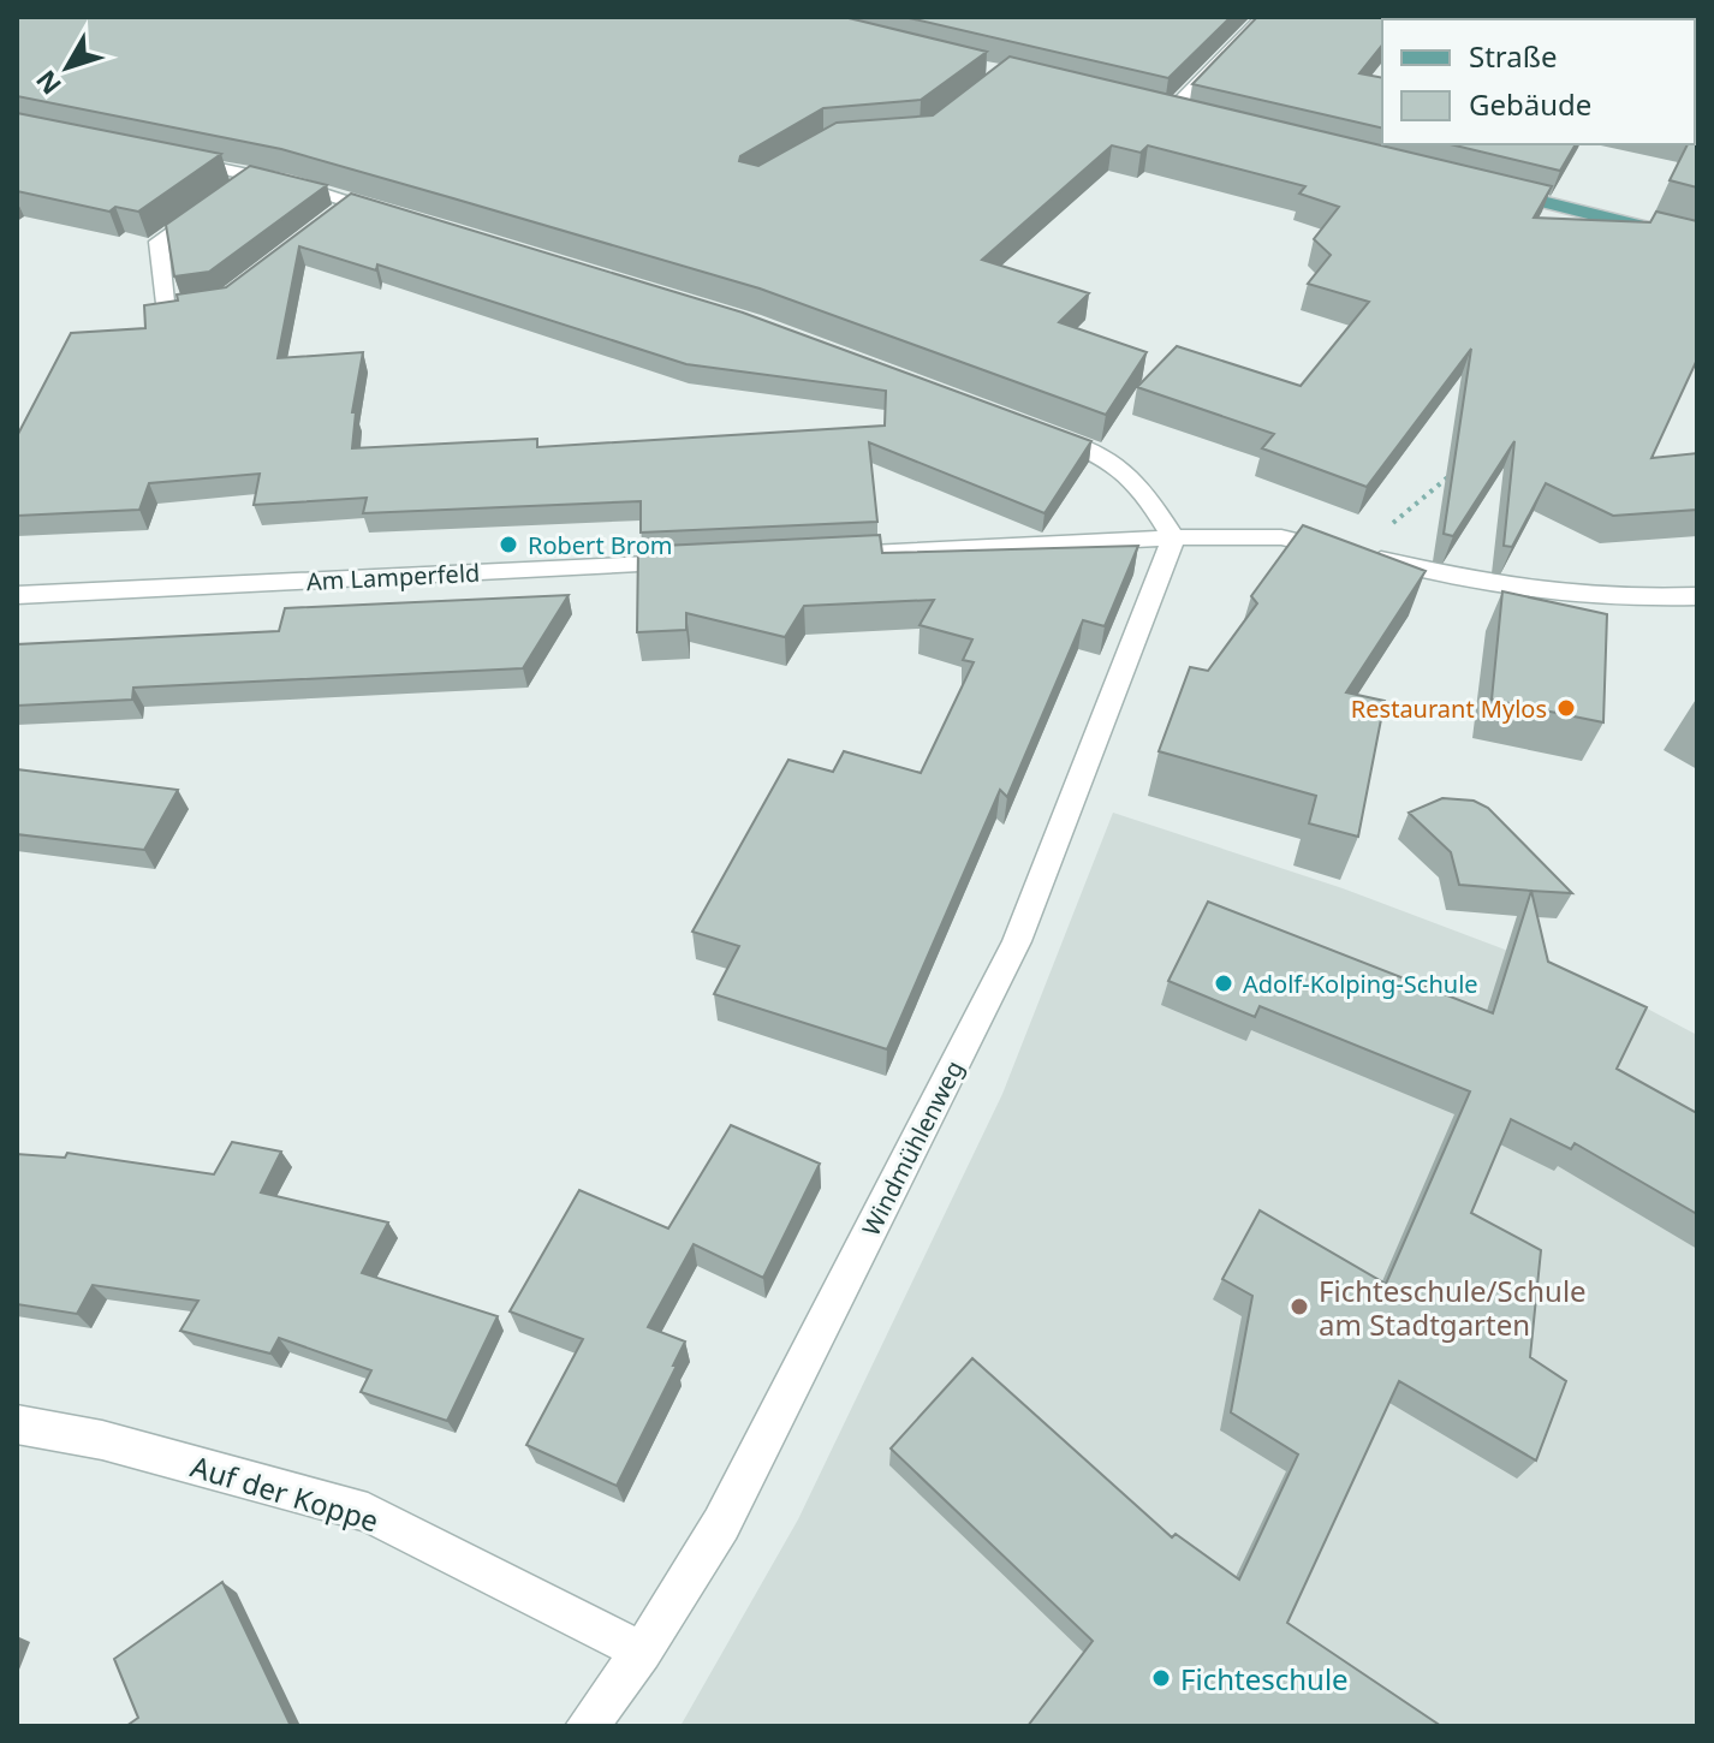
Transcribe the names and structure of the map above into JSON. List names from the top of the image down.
{
  "streets": {
    "street": ["Am Lamperfeld", "Windmühlenweg", "Auf der Koppe"]
  },
  "crossings": [
    ["Windmühlenweg", "Auf der Koppe"]
  ],
  "places": [
    "Robert Brom",
    "Restaurant Mylos",
    "Adolf-Kolping-Schule",
    "Fichteschule/Schule am Stadtgarten",
    "Fichteschule"
  ],
  "legend": ["Straße", "Gebäude"],
  "north": "bottom left"
}
